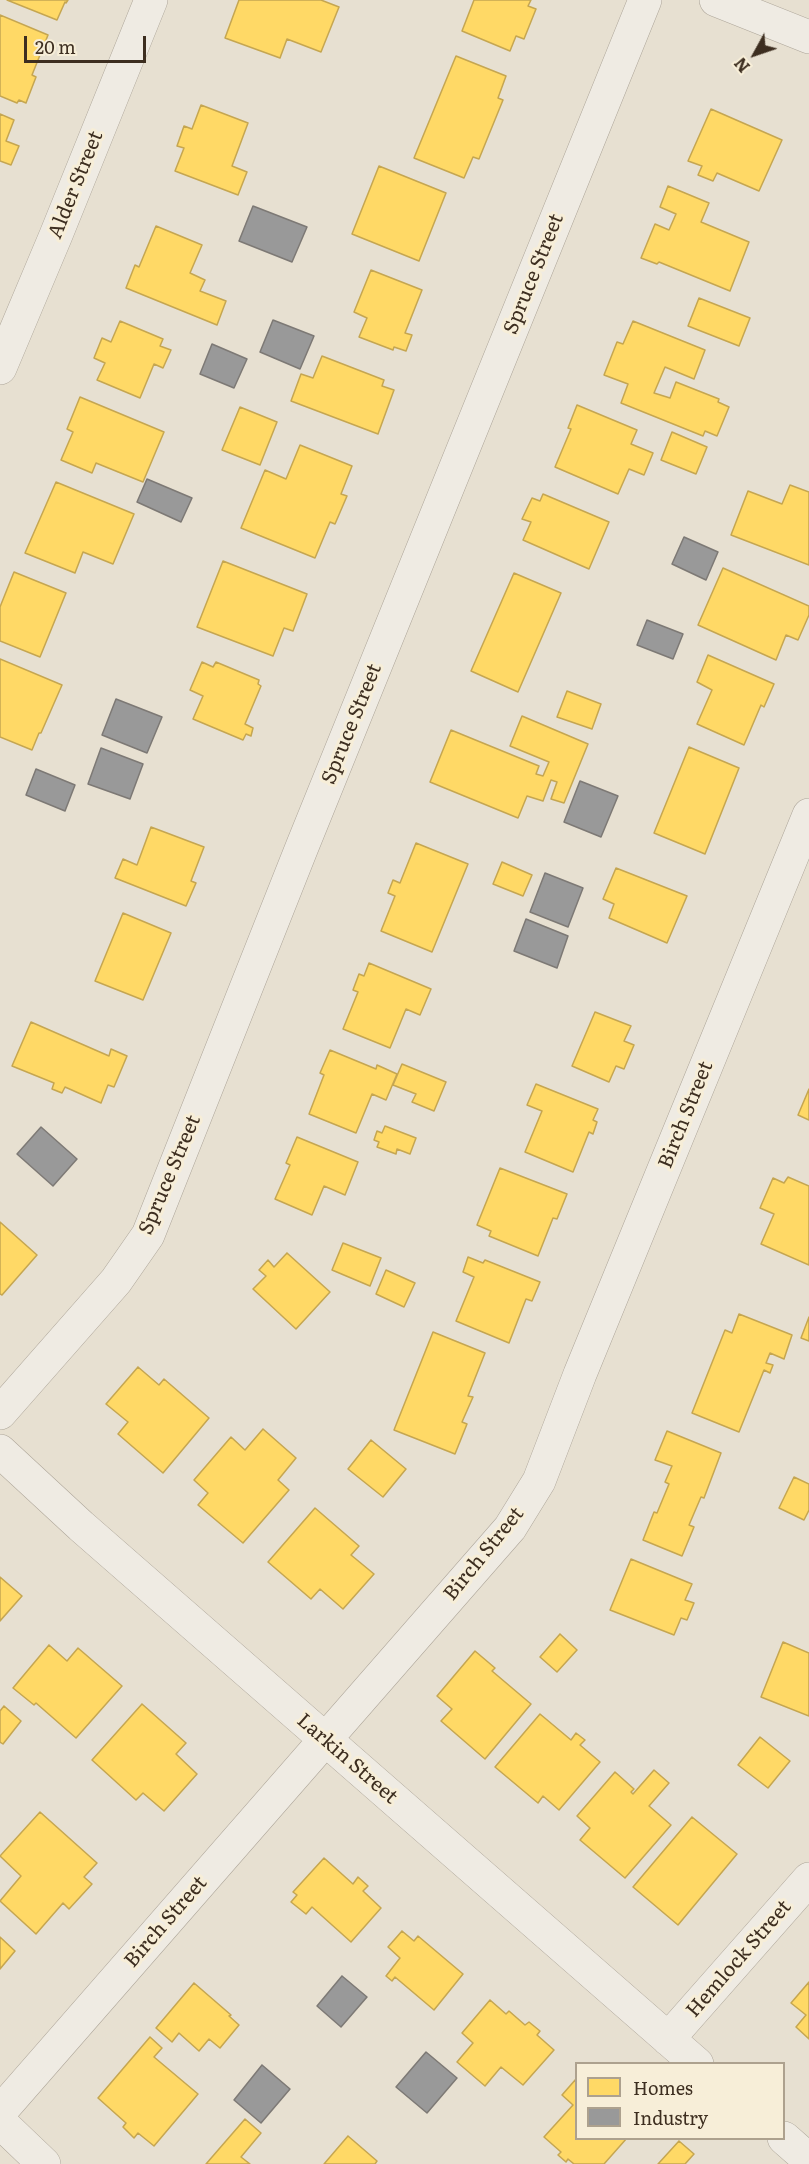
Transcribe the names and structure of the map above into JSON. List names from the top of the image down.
{
  "streets": {
    "street": [
      "Alder Street",
      "Spruce Street",
      "Birch Street",
      "Larkin Street",
      "Hemlock Street"
    ]
  },
  "crossings": [
    ["Birch Street", "Larkin Street"],
    ["Larkin Street", "Hemlock Street"]
  ],
  "legend": ["Homes", "Industry"],
  "scale_bar": "20 m",
  "north": "bottom left"
}
